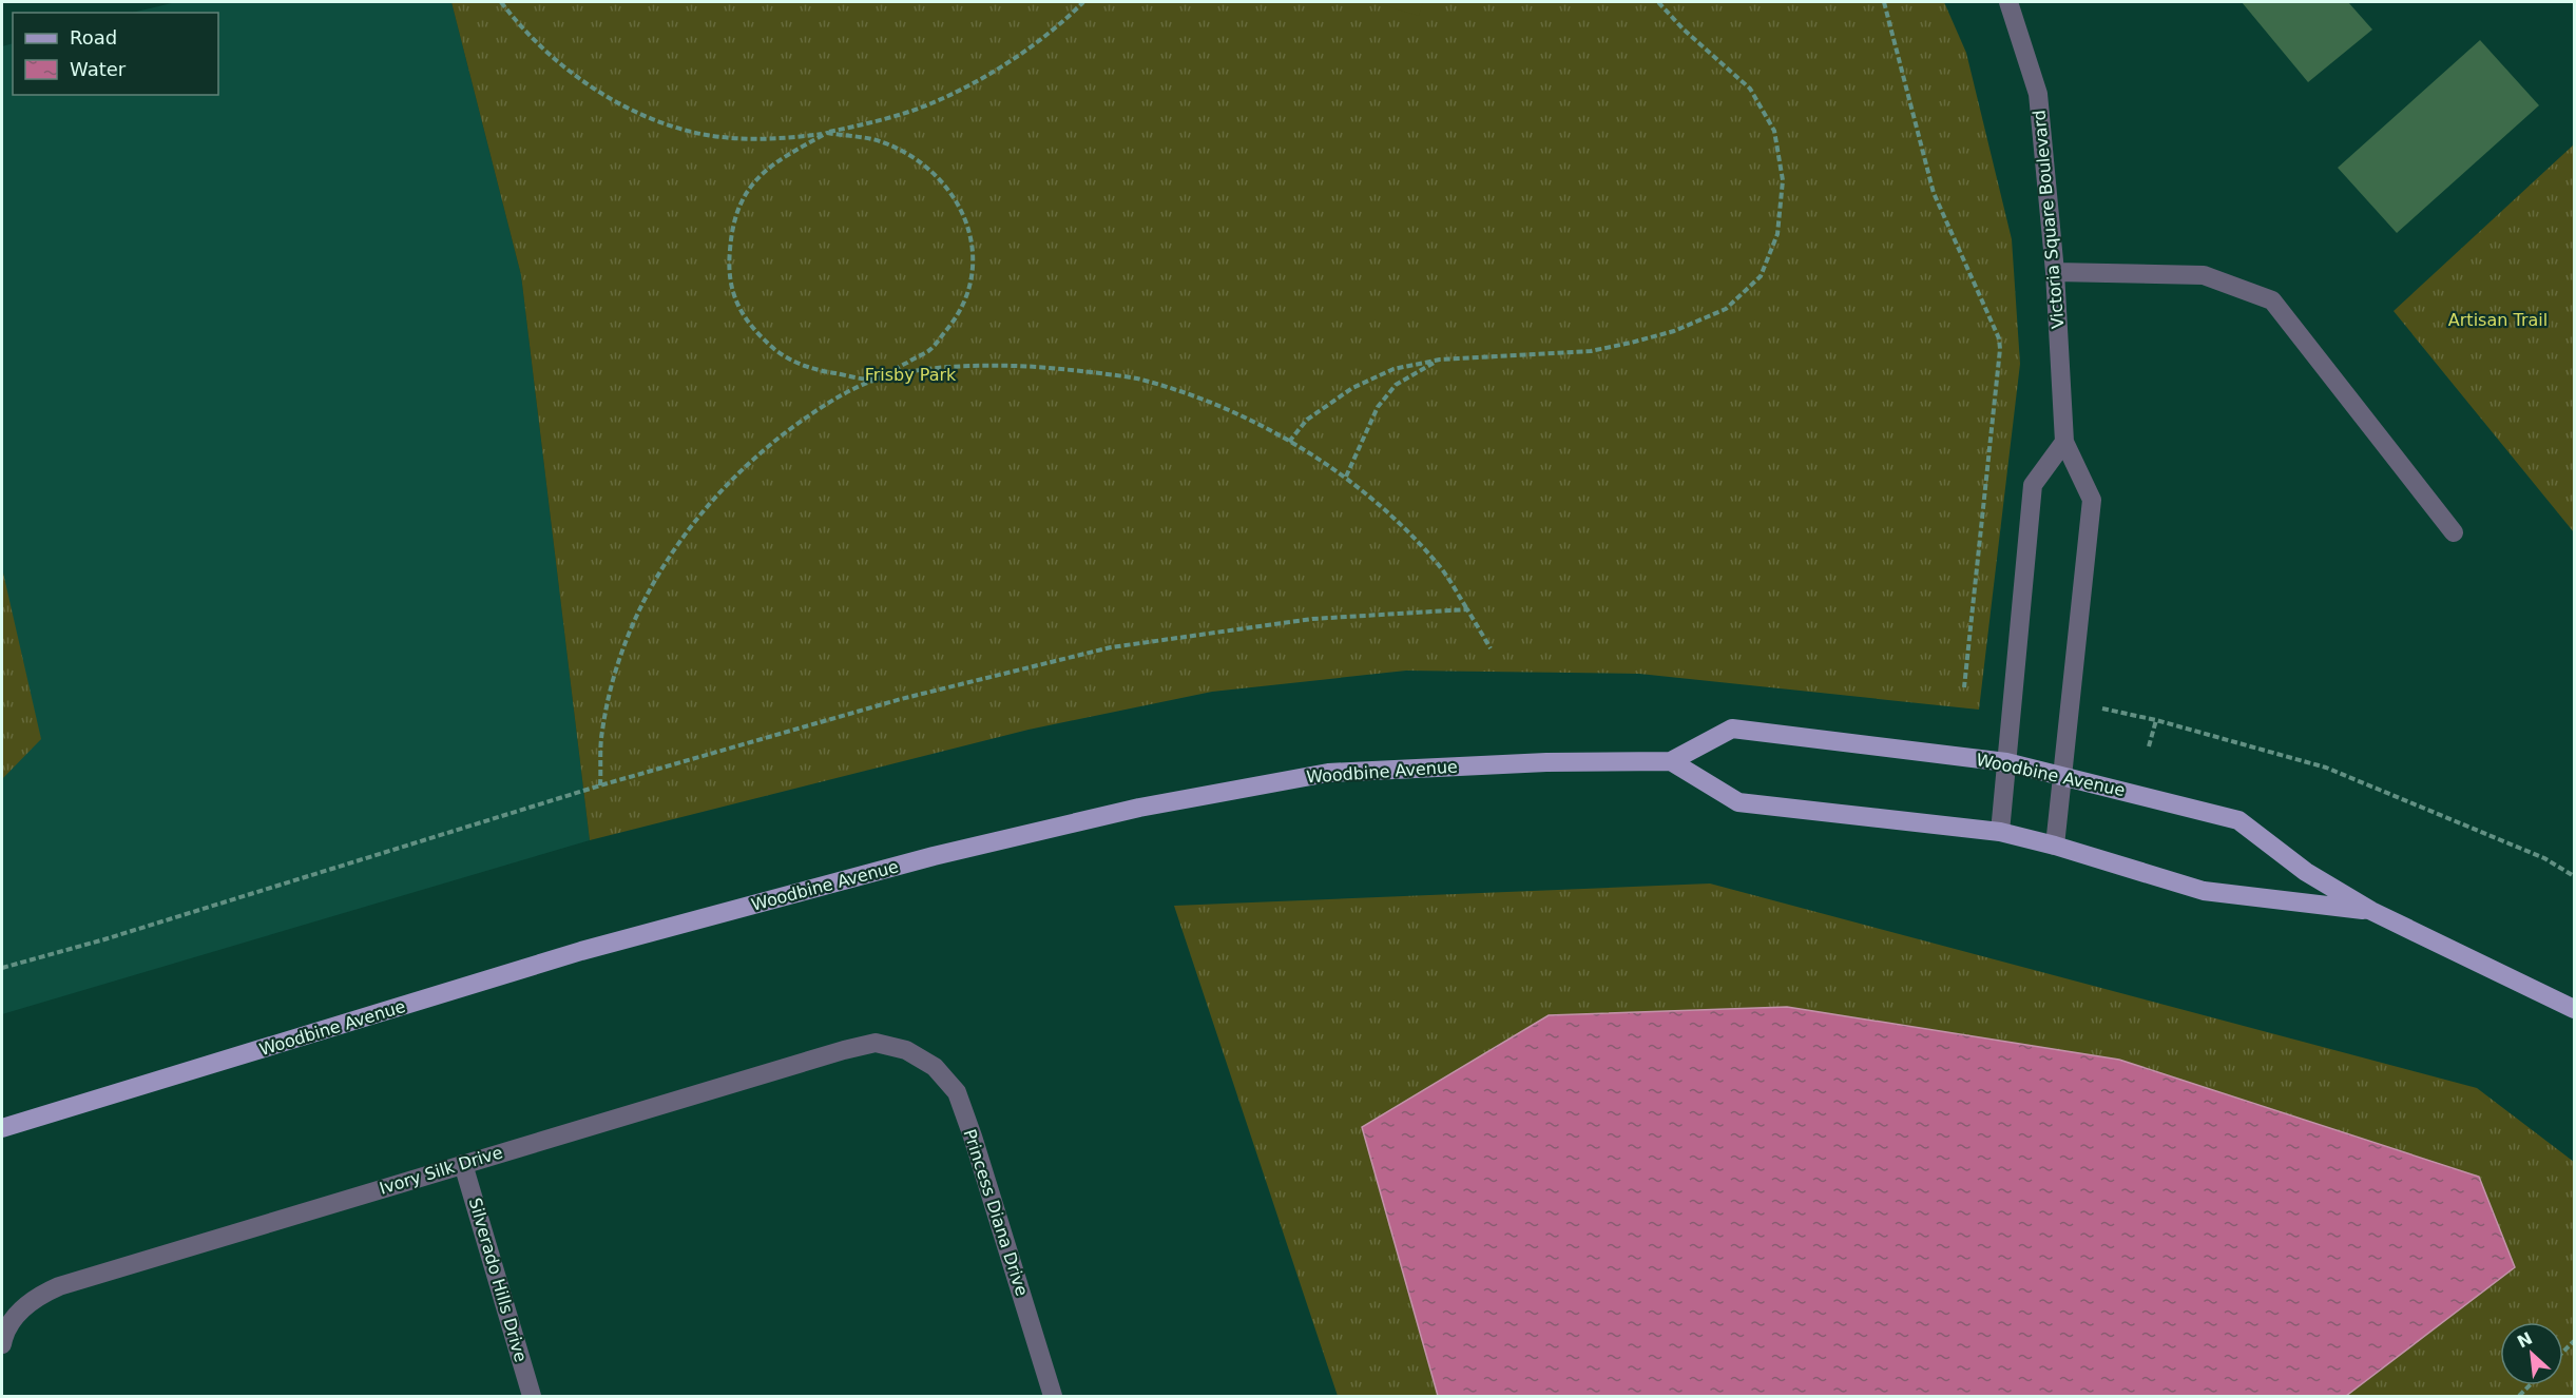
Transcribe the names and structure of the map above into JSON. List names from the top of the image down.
{
  "streets": {
    "main road": ["Woodbine Avenue"],
    "street": [
      "Victoria Square Boulevard",
      "Ivory Silk Drive",
      "Princess Diana Drive",
      "Silverado Hills Drive"
    ]
  },
  "crossings": [
    ["Victoria Square Boulevard", "Woodbine Avenue"],
    ["Ivory Silk Drive", "Princess Diana Drive"],
    ["Ivory Silk Drive", "Silverado Hills Drive"]
  ],
  "parks": ["Artisan Trail", "Frisby Park"],
  "legend": ["Road", "Water"],
  "north": "top left"
}
